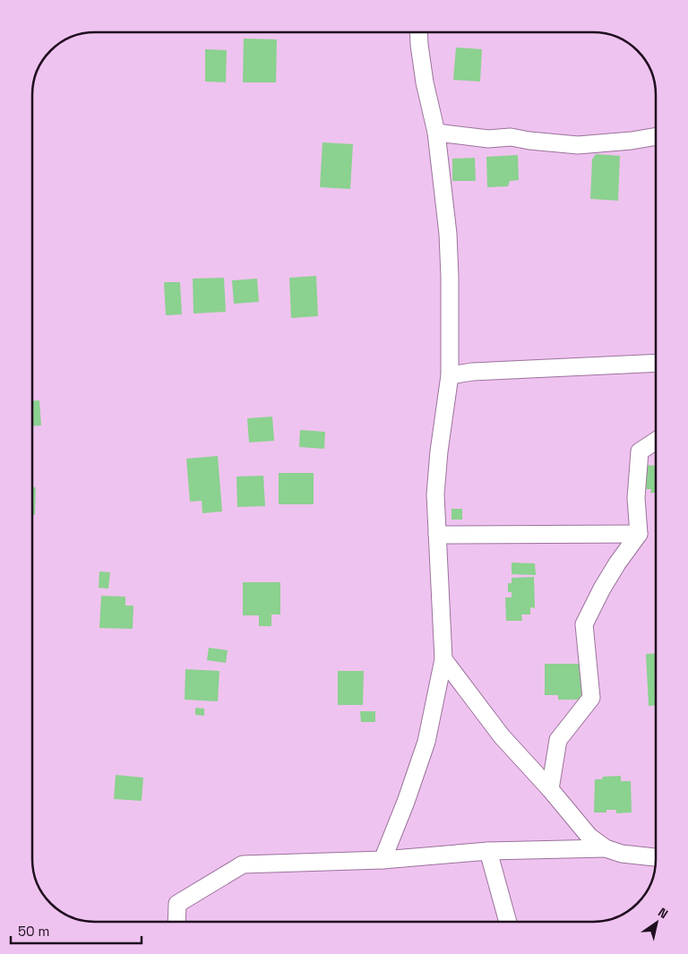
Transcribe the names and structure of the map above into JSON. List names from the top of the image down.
{
  "scale_bar": "50 m",
  "north": "top right"
}
